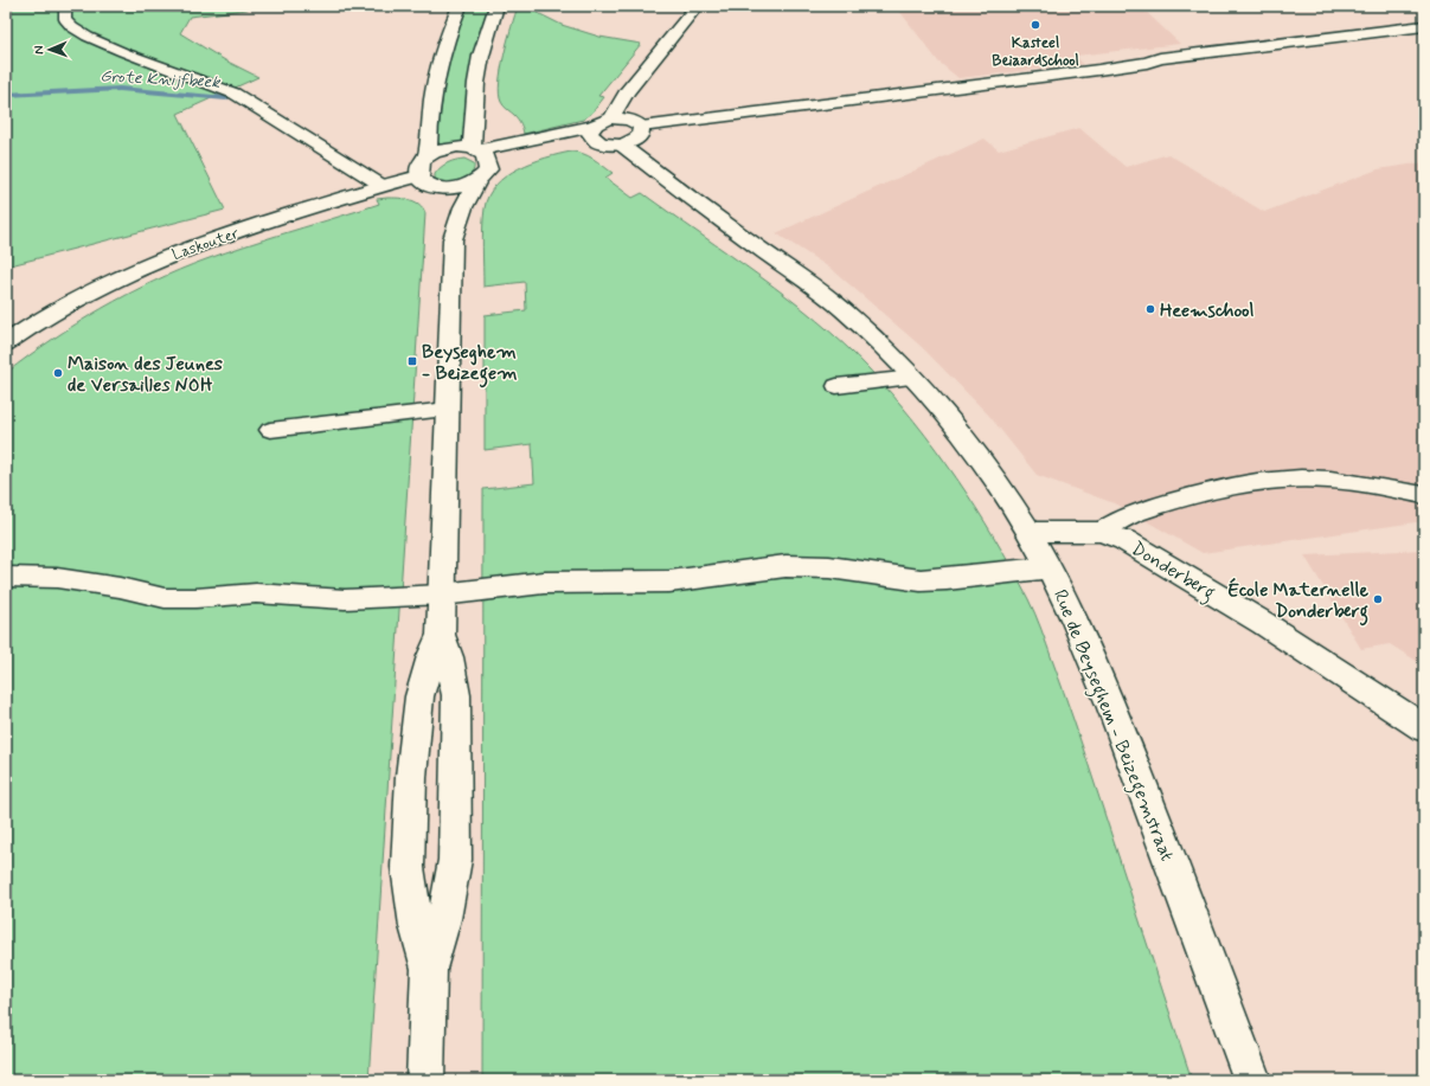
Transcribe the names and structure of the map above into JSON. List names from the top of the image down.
{
  "streets": {
    "street": ["Laskouter", "Donderberg", "Rue de Beyseghem - Beizegemstraat"]
  },
  "crossings": [
    ["Donderberg", "Rue de Beyseghem - Beizegemstraat"]
  ],
  "water": ["Grote Knijfbeek"],
  "places": {
    "other": [
      "Kasteel Beiaardschool",
      "Heemschool",
      "Maison des Jeunes de Versailles NOH",
      "École Maternelle Donderberg"
    ],
    "transit": ["Beyseghem - Beizegem"]
  },
  "north": "left"
}
